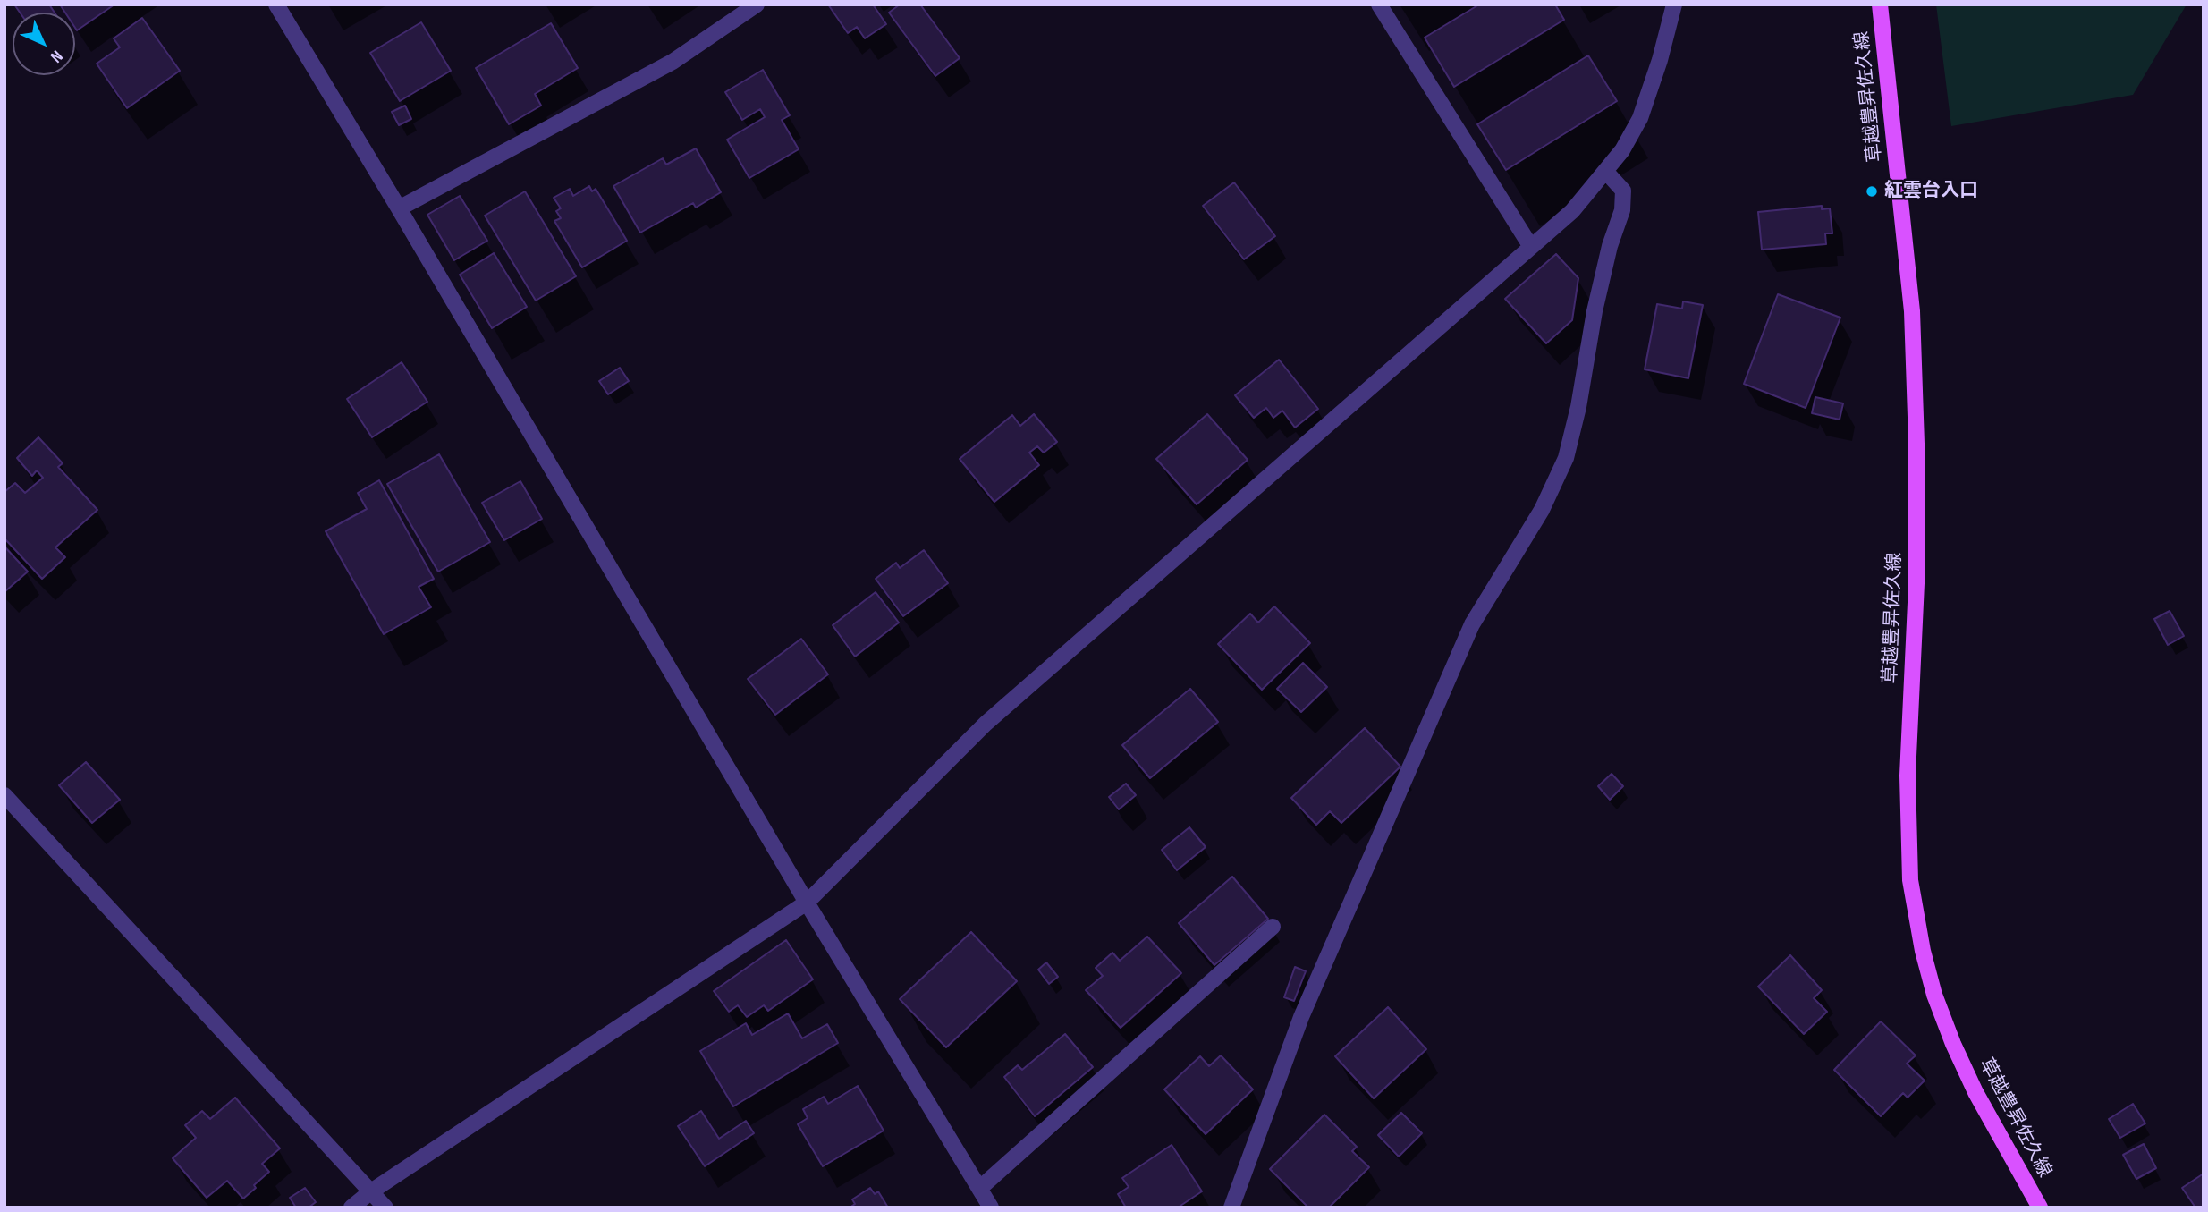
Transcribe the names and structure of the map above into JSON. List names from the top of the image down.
{
  "streets": {
    "main road": ["草越豊昇佐久線"]
  },
  "places": ["紅雲台入口"],
  "north": "bottom right"
}
